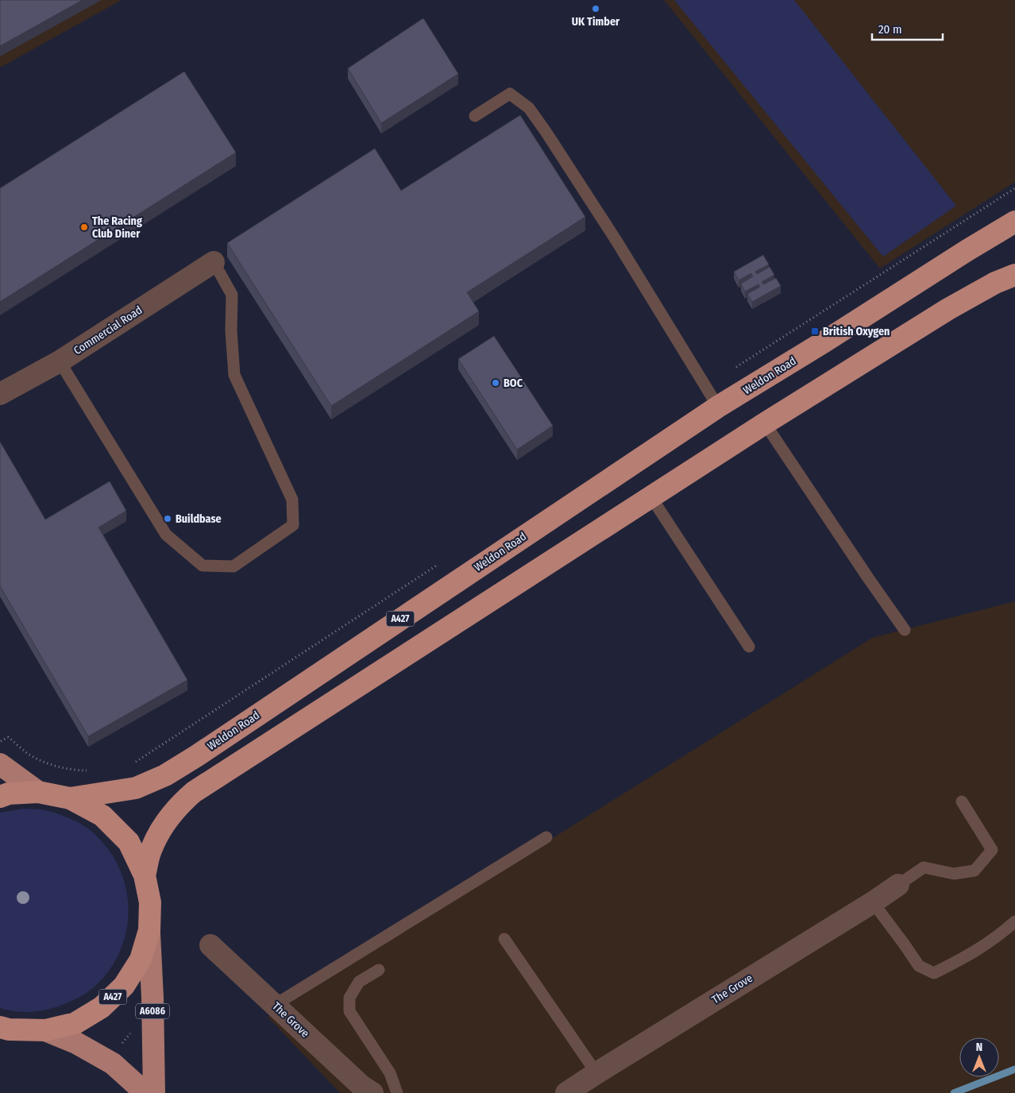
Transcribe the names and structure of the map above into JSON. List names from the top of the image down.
{
  "streets": {
    "highway": ["Weldon Road", "A427"],
    "main road": ["A6086"],
    "street": ["Commercial Road", "The Grove"]
  },
  "crossings": [
    ["Weldon Road", "A427"],
    ["A427", "A6086"]
  ],
  "places": {
    "other": [
      "UK Timber",
      "The Racing Club Diner",
      "BOC",
      "Buildbase"
    ],
    "transit": ["British Oxygen"]
  },
  "scale_bar": "20 m",
  "north": "top"
}
